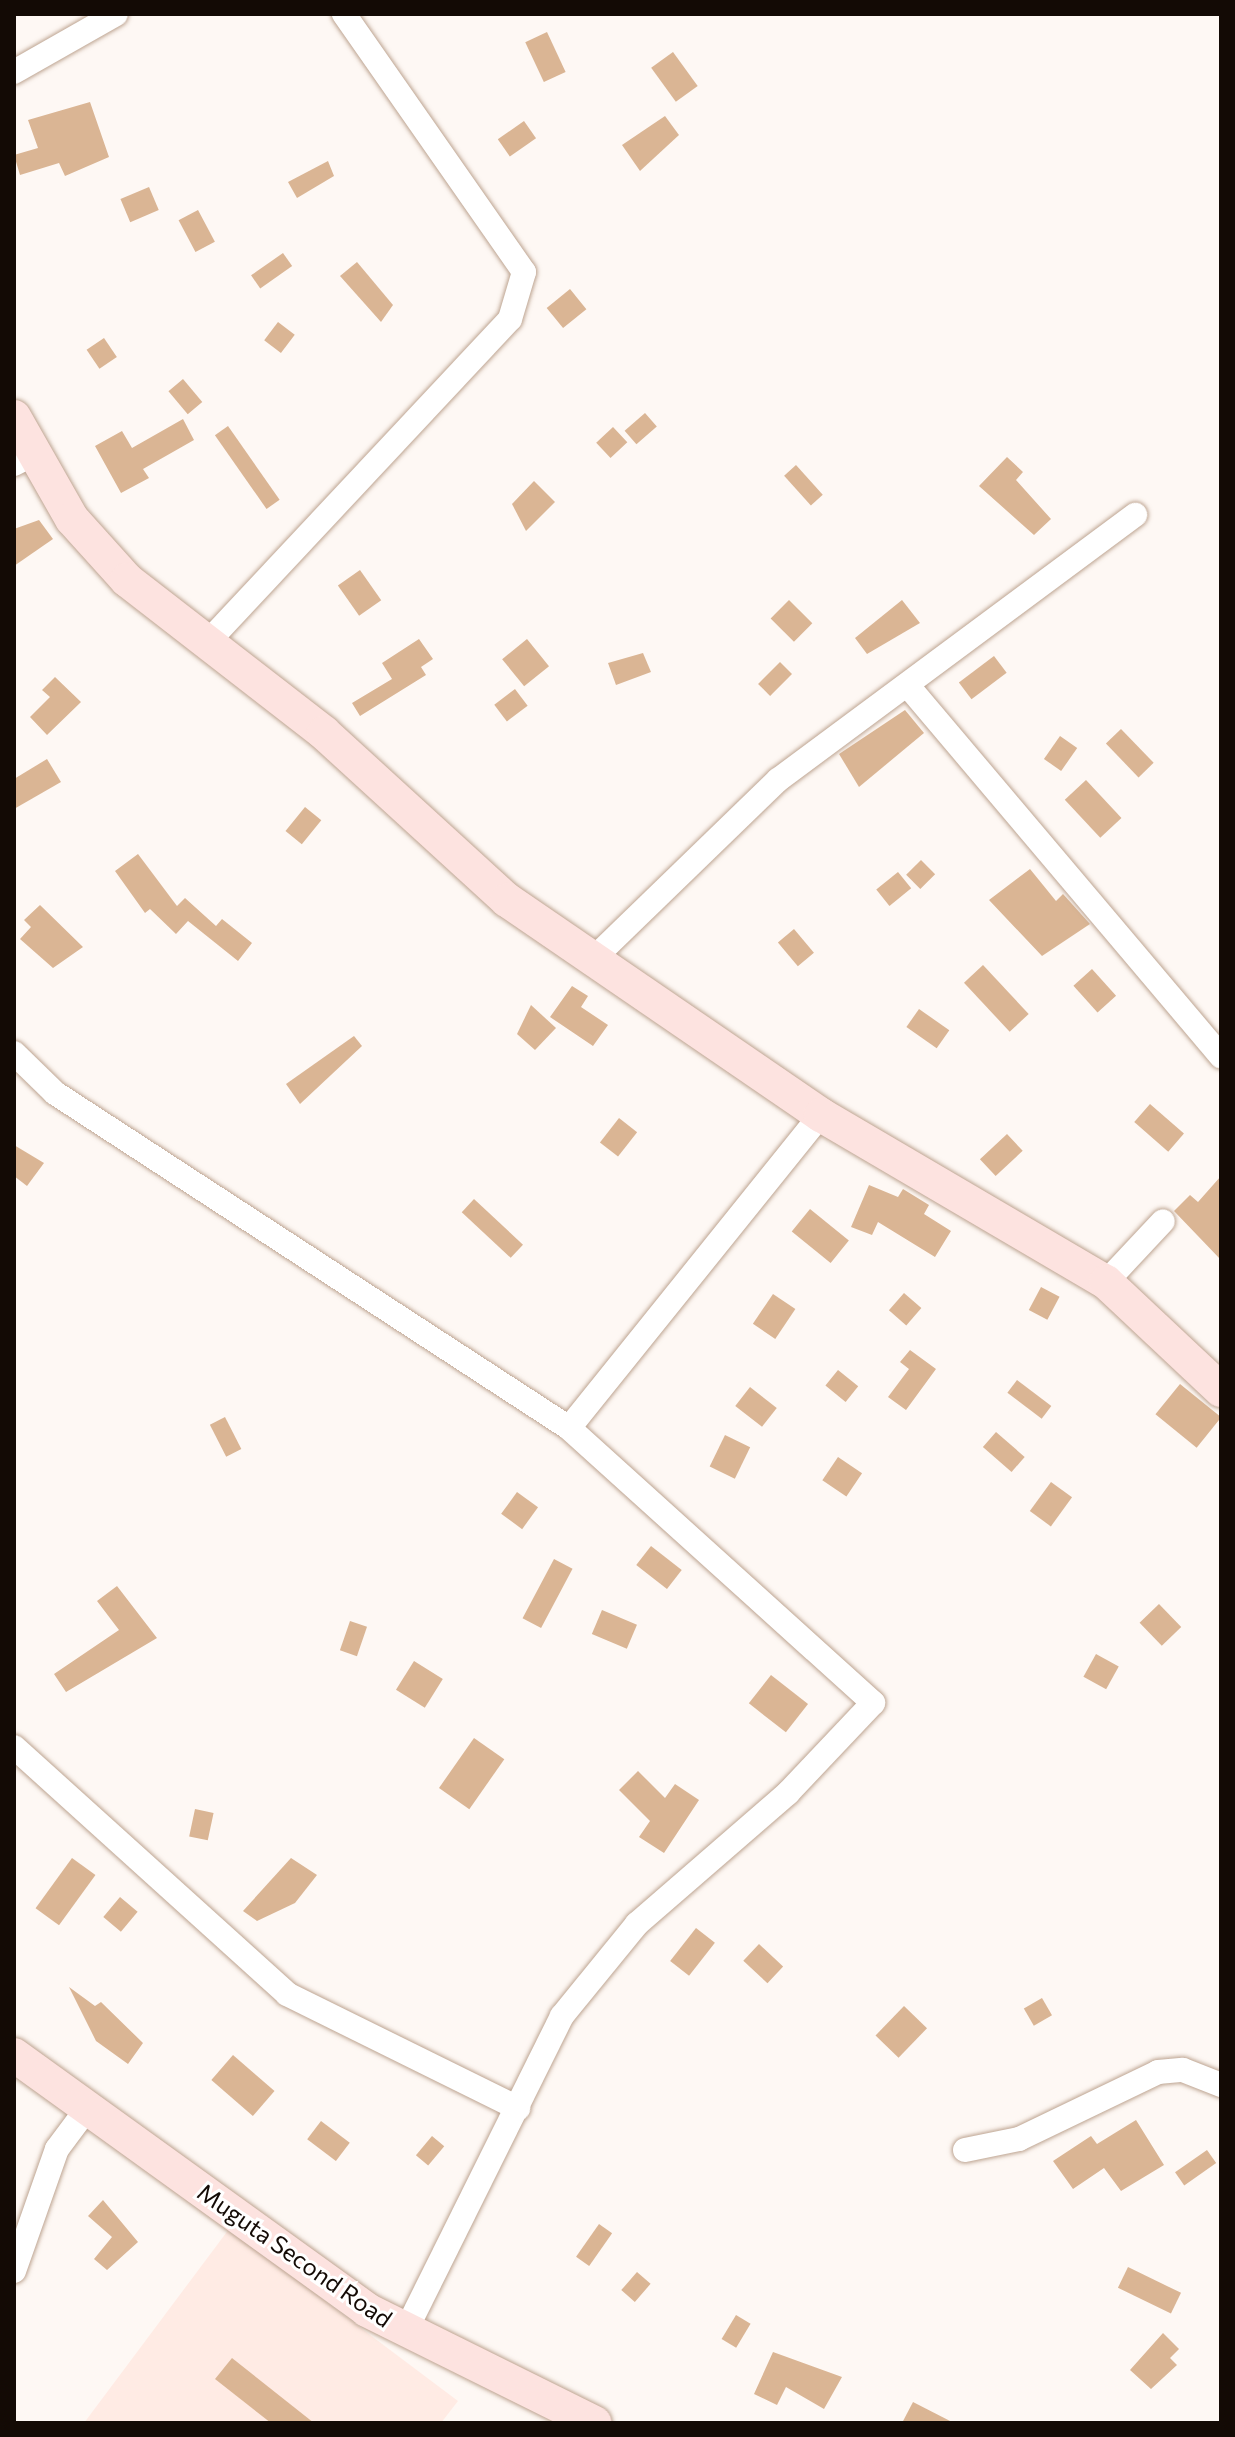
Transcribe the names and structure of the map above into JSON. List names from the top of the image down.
{
  "streets": {
    "street": ["Muguta Second Road"]
  }
}
